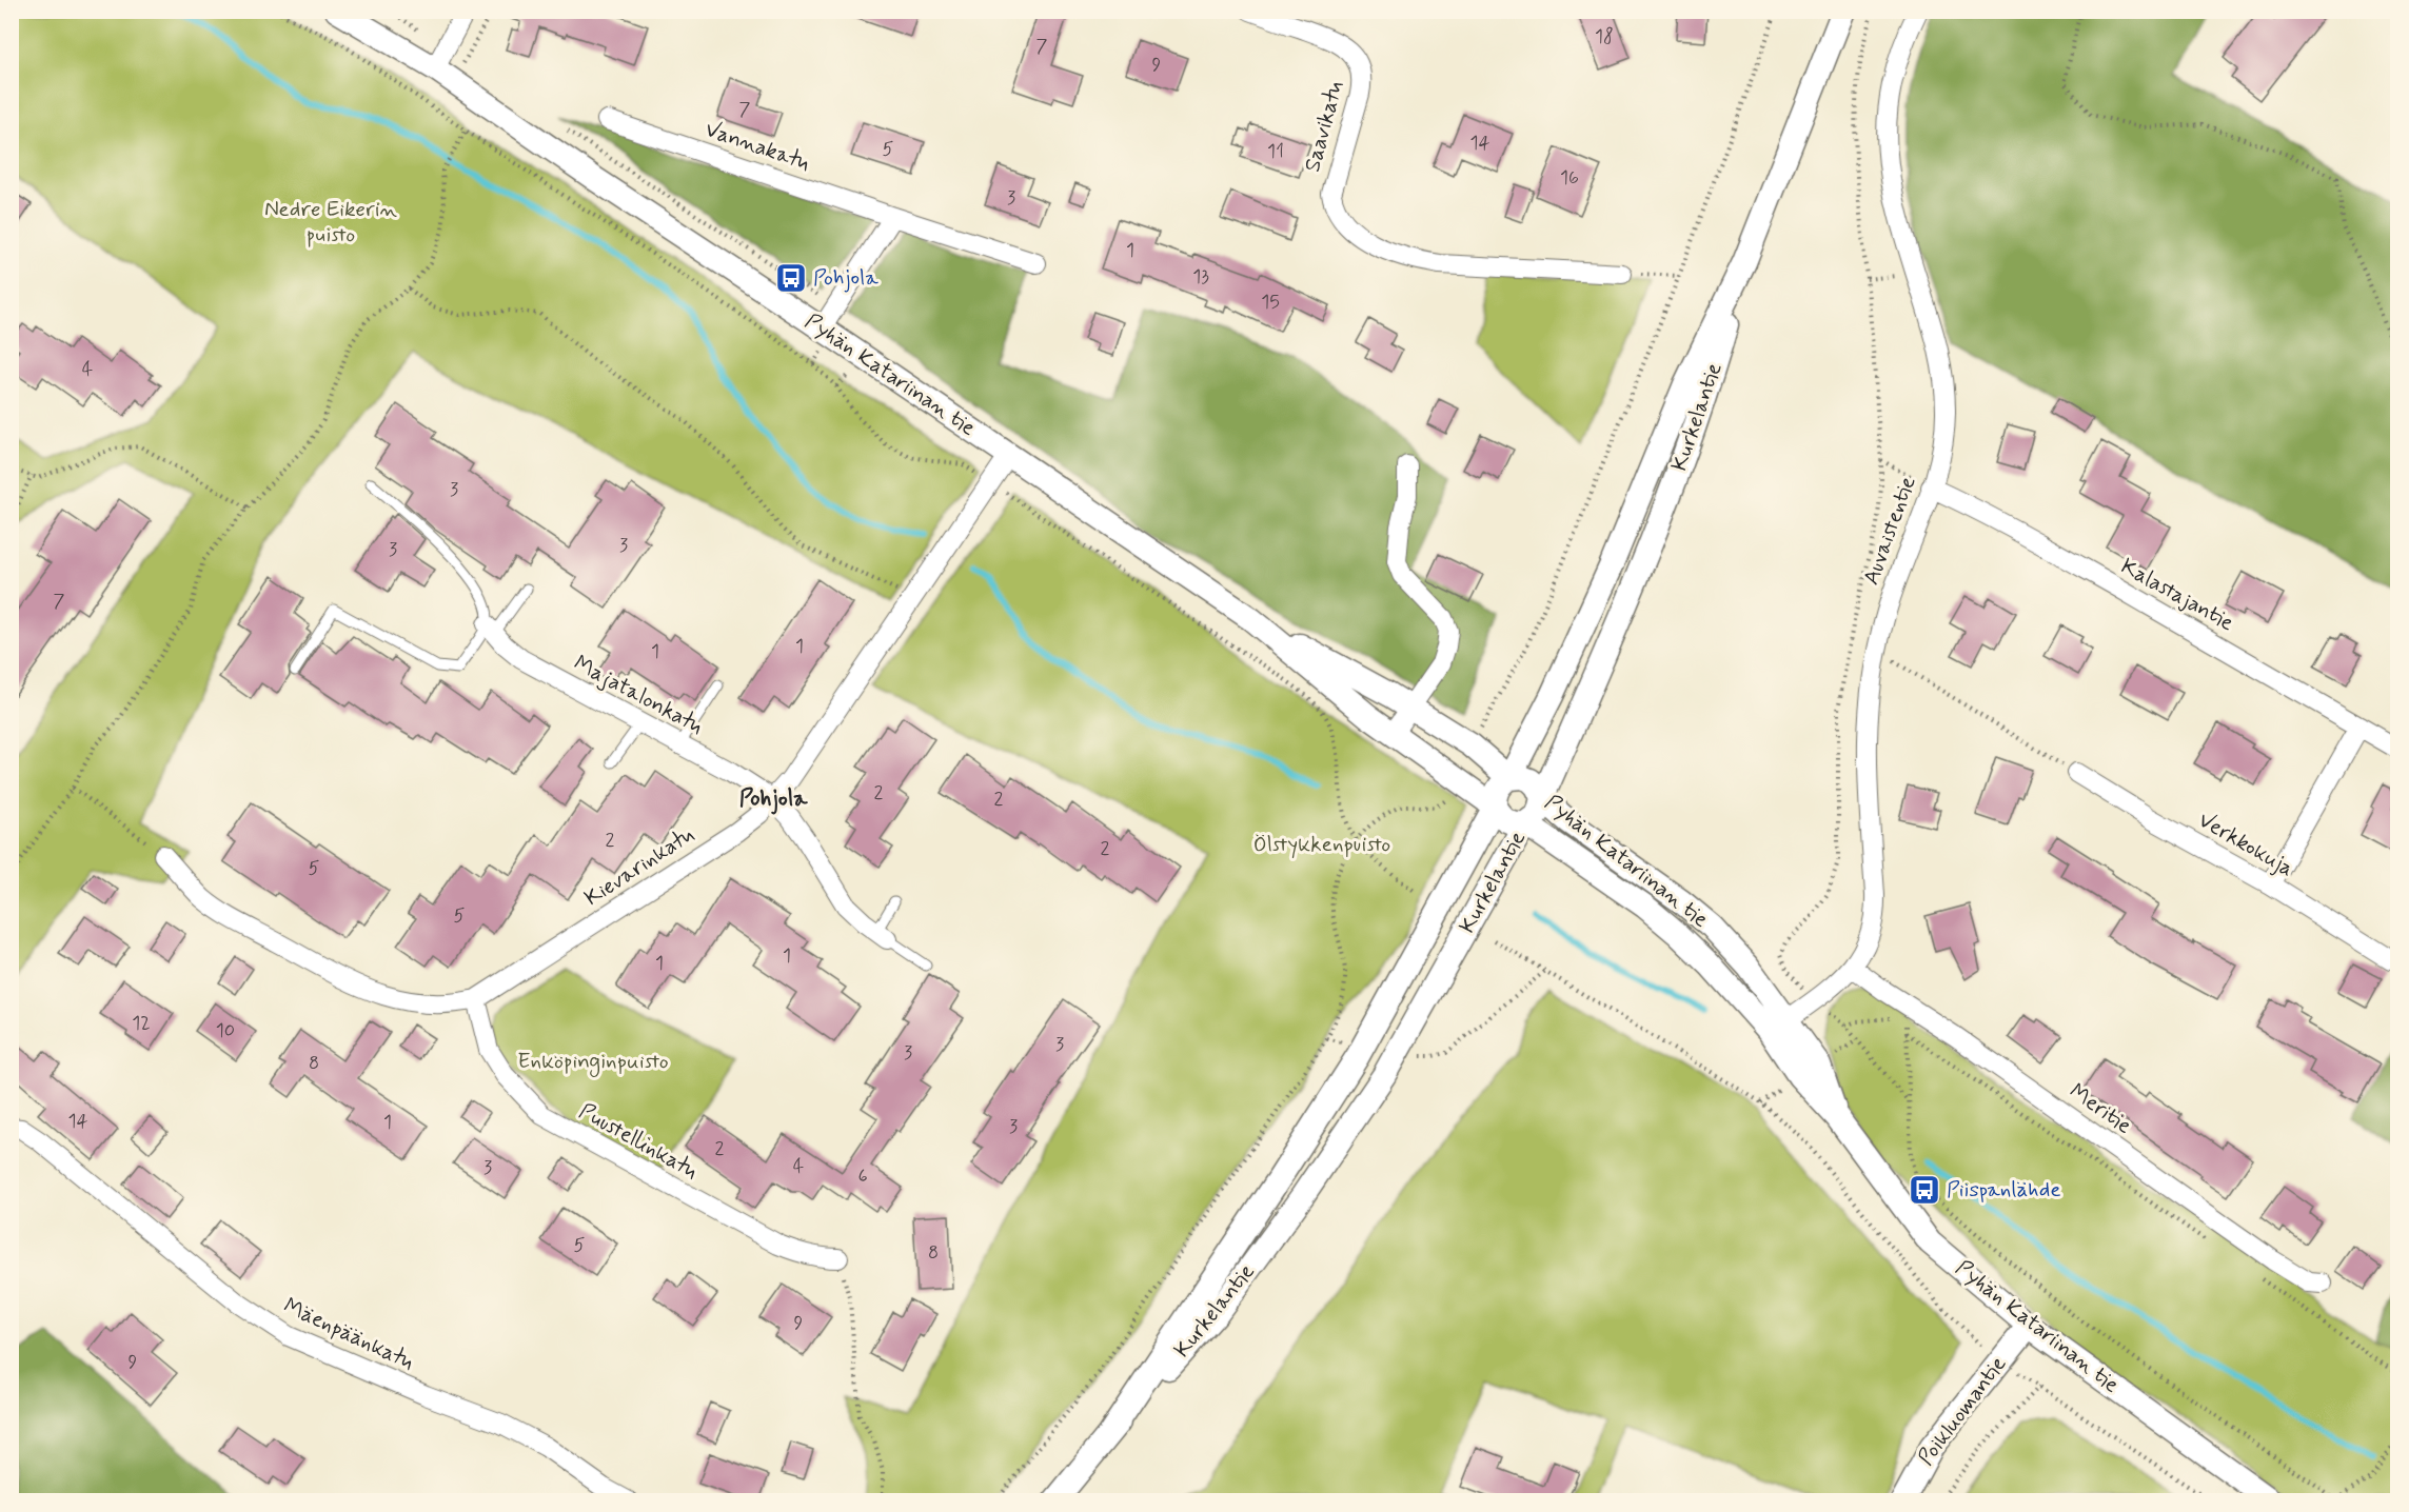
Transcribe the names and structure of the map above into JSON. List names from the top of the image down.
{
  "streets": {
    "street": [
      "Saavikatu",
      "Vannakatu",
      "Pyhän Katariinan tie",
      "Kurkelantie",
      "Auvaistentie",
      "Kalastajantie",
      "Majatalonkatu",
      "Verkkokuja",
      "Kievarinkatu",
      "Meritie",
      "Puustellinkatu",
      "Mäenpäänkatu",
      "Poikluomantie"
    ]
  },
  "crossings": [
    ["Pyhän Katariinan tie", "Kurkelantie"],
    ["Pyhän Katariinan tie", "Auvaistentie"],
    ["Pyhän Katariinan tie", "Kievarinkatu"],
    ["Pyhän Katariinan tie", "Poikluomantie"],
    ["Auvaistentie", "Kalastajantie"],
    ["Auvaistentie", "Meritie"],
    ["Majatalonkatu", "Kievarinkatu"],
    ["Kievarinkatu", "Puustellinkatu"]
  ],
  "districts": ["Pohjola"],
  "parks": ["Nedre Eikerin puisto", "Ölstykkenpuisto", "Enköpinginpuisto"],
  "places": {
    "bus stop": ["Pohjola", "Piispanlähde"]
  },
  "house_numbers": [
    "18",
    "7",
    "9",
    "7",
    "14",
    "5",
    "11",
    "16",
    "3",
    "1",
    "13",
    "15",
    "4",
    "3",
    "3",
    "3",
    "7",
    "1",
    "1",
    "2",
    "2",
    "2",
    "2",
    "5",
    "5",
    "1",
    "1",
    "12",
    "10",
    "3",
    "3",
    "8",
    "14",
    "1",
    "3",
    "2",
    "4",
    "3",
    "6",
    "5",
    "8",
    "9",
    "9"
  ]
}
